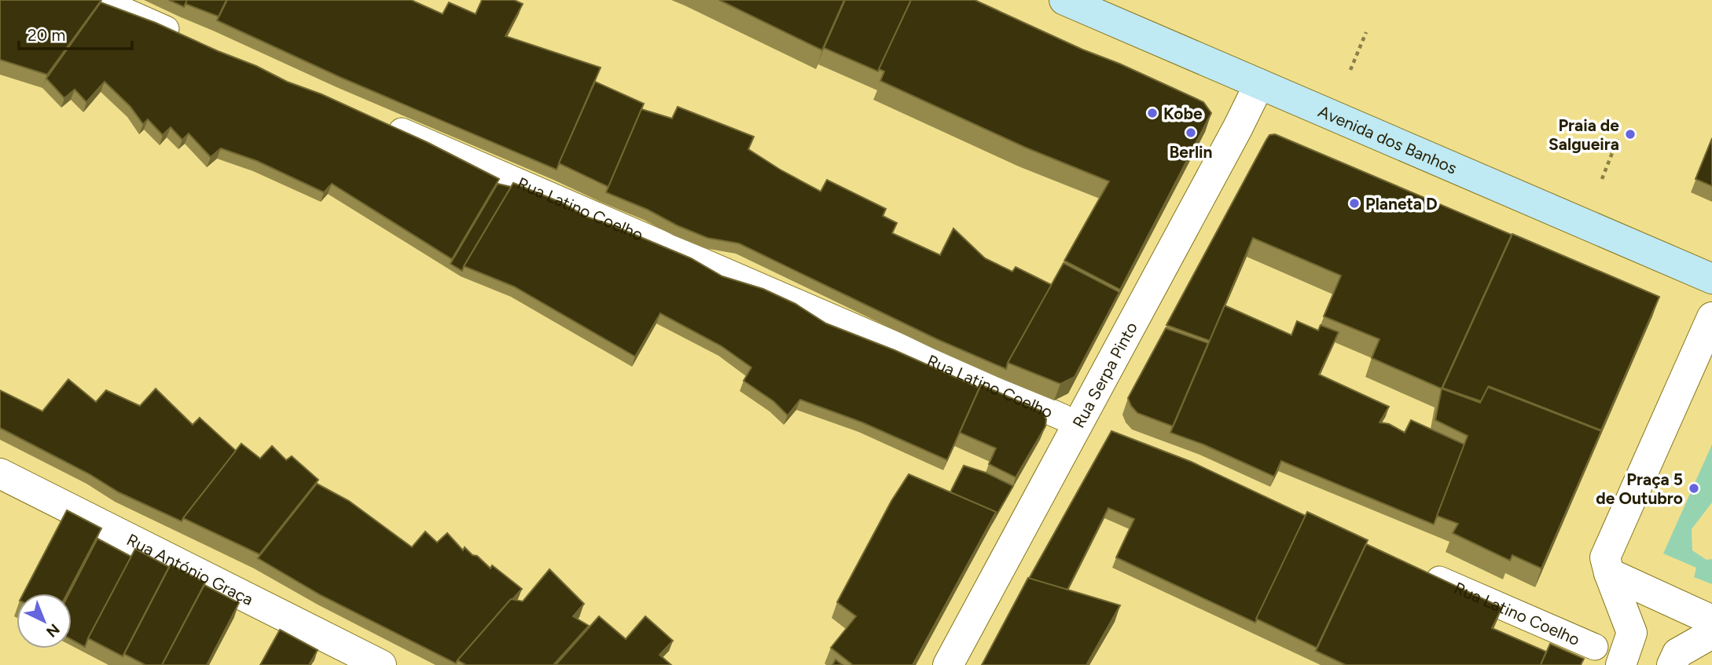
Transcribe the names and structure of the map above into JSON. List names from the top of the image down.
{
  "streets": {
    "main road": ["Avenida dos Banhos"],
    "street": ["Rua Latino Coelho", "Rua Serpa Pinto", "Rua António Graça"]
  },
  "crossings": [
    ["Avenida dos Banhos", "Rua Serpa Pinto"]
  ],
  "places": [
    "Kobe",
    "Berlin",
    "Praia de Salgueira",
    "Planeta D",
    "Praça 5 de Outubro"
  ],
  "scale_bar": "20 m",
  "north": "bottom right"
}
